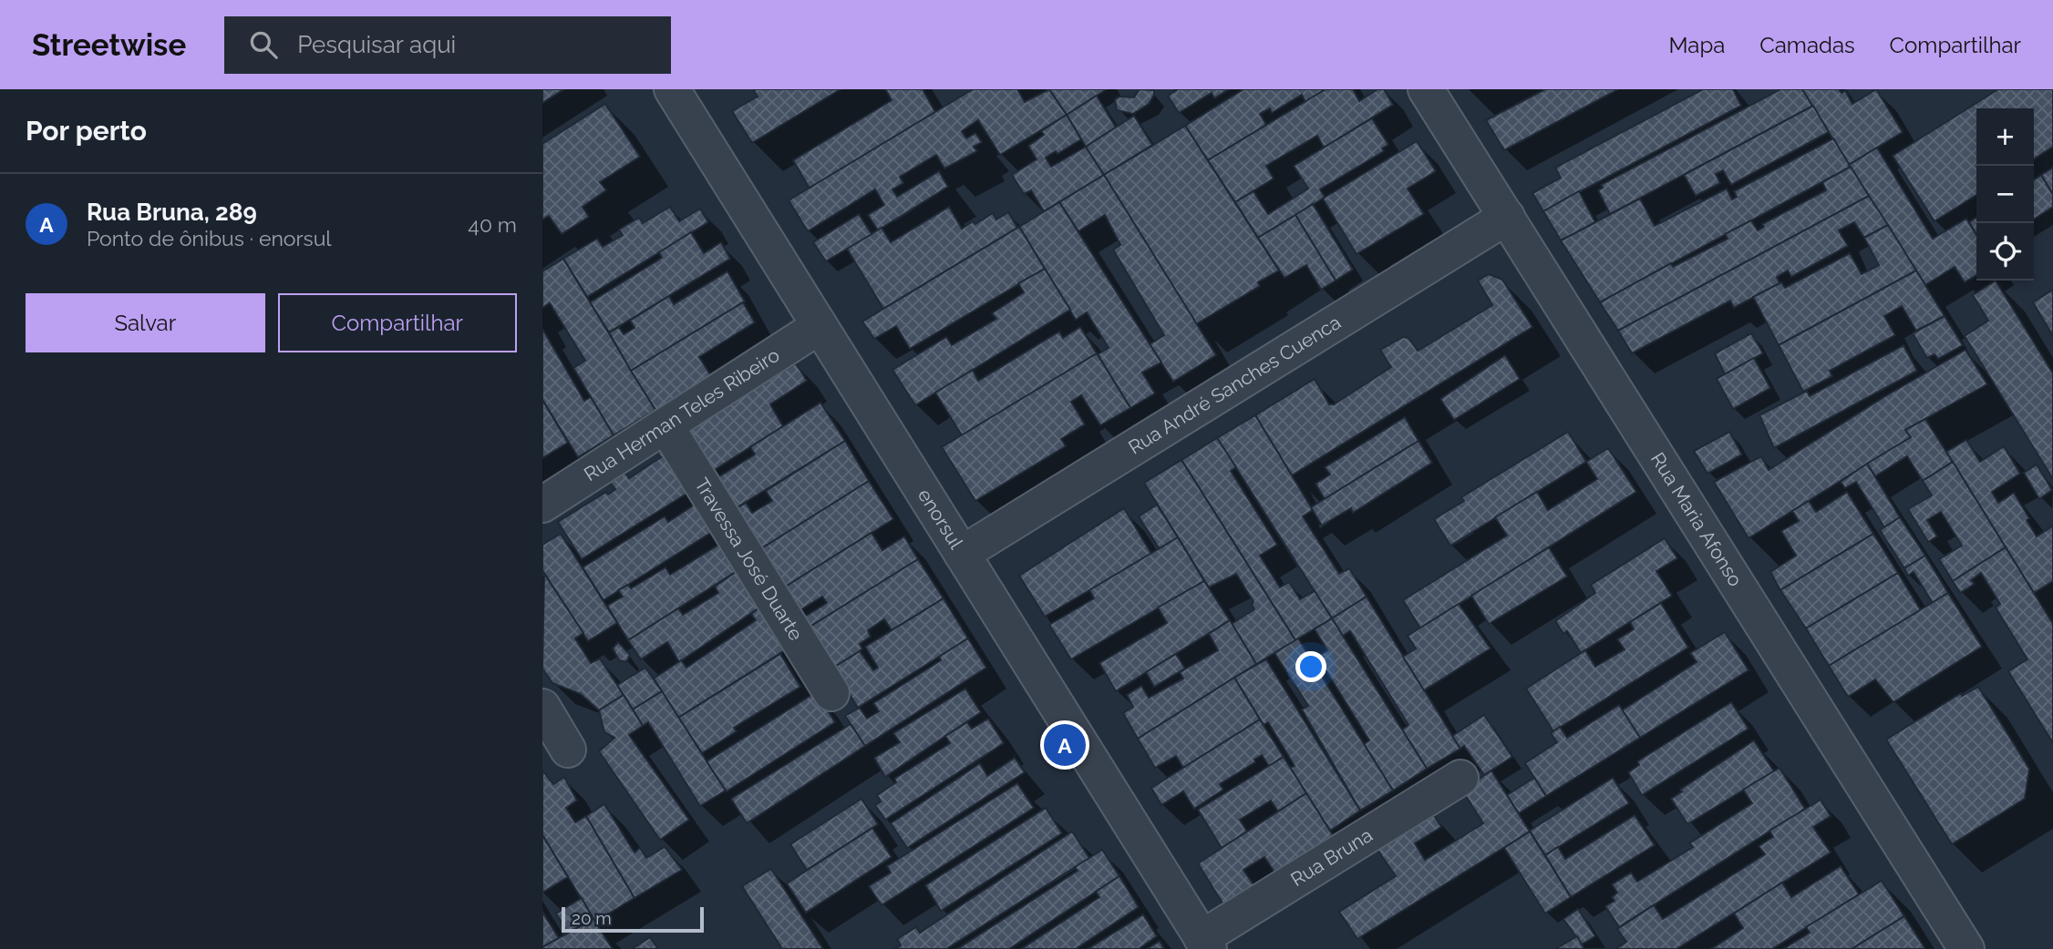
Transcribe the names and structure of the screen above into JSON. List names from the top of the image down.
{
  "streets": {
    "street": [
      "Rua André Sanches Cuenca",
      "Rua Herman Teles Ribeiro",
      "enorsul",
      "Rua Maria Afonso",
      "Travessa José Duarte",
      "Rua Bruna"
    ]
  },
  "crossings": [
    ["Rua André Sanches Cuenca", "enorsul"],
    ["Rua André Sanches Cuenca", "Rua Maria Afonso"],
    ["Rua Herman Teles Ribeiro", "enorsul"],
    ["Rua Herman Teles Ribeiro", "Travessa José Duarte"],
    ["enorsul", "Rua Bruna"]
  ],
  "scale_bar": "20 m",
  "page": {
    "header": "Streetwise",
    "search": "Pesquisar aqui",
    "nav": ["Mapa", "Camadas", "Compartilhar"],
    "heading": "Por perto",
    "map_buttons": ["+", "−"],
    "list": [
      {
        "mark": "A",
        "name": "Rua Bruna, 289",
        "note": "Ponto de ônibus · enorsul",
        "value": "40 m"
      }
    ],
    "buttons": ["Salvar", "Compartilhar"],
    "pins": "A",
    "scale": "20 m"
  }
}
